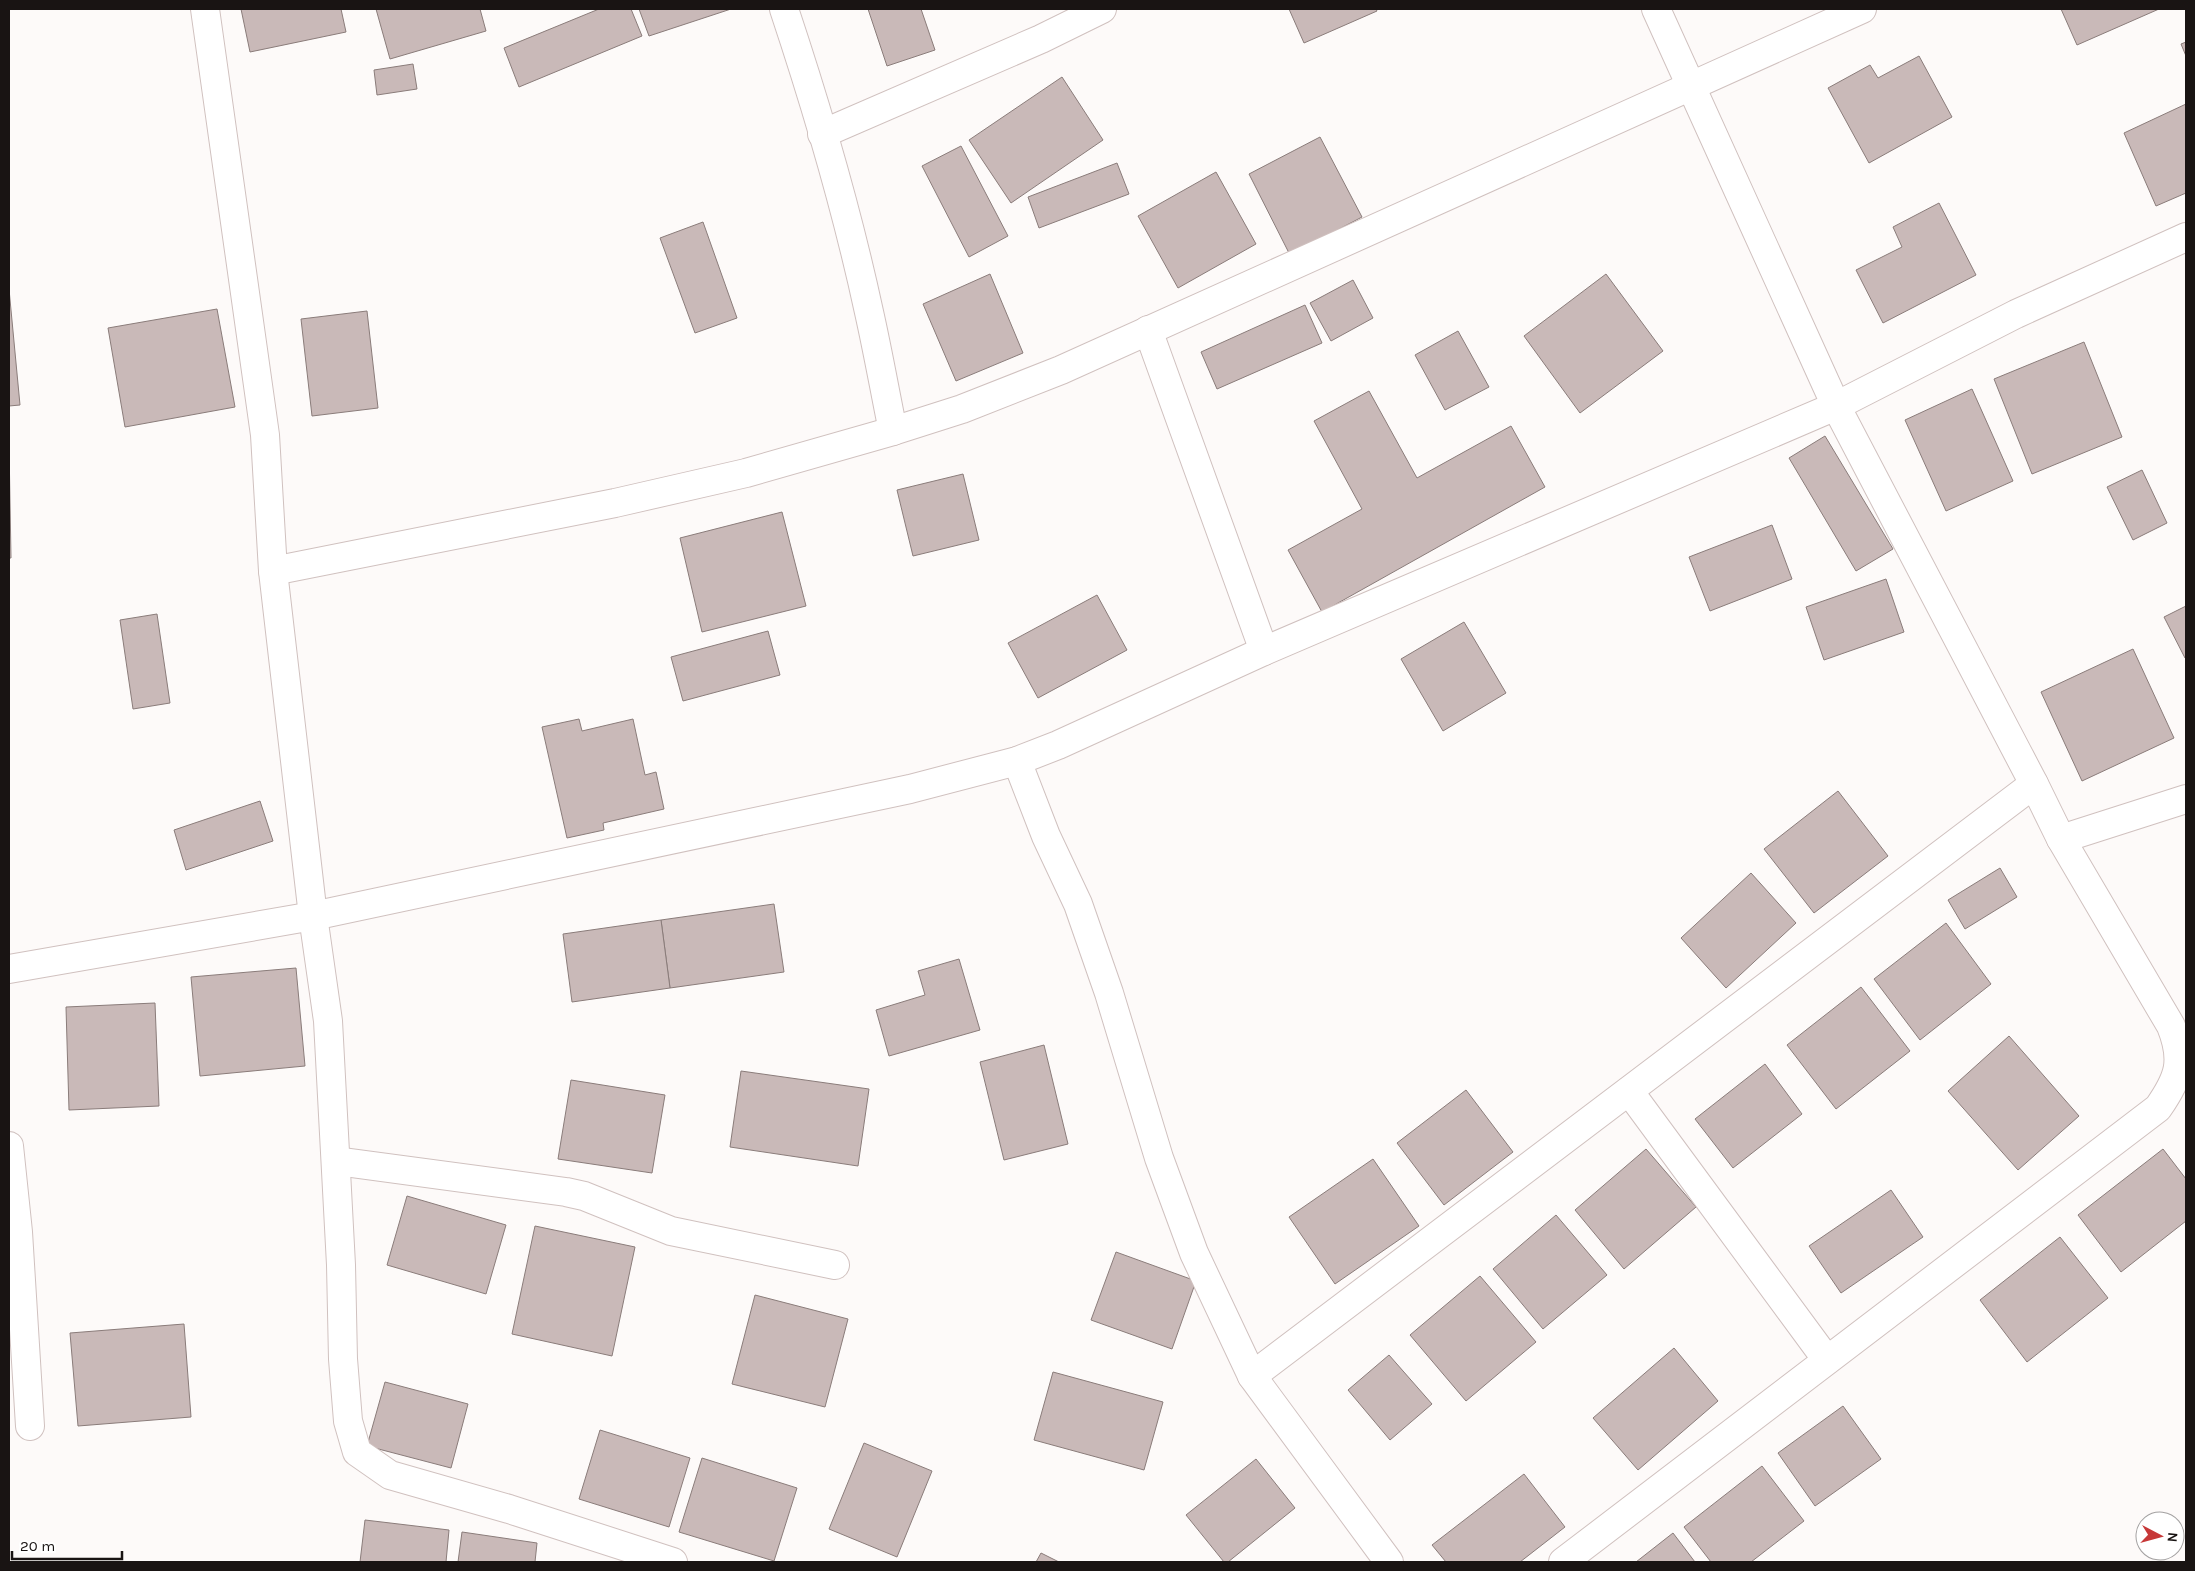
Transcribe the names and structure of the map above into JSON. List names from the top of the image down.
{
  "scale_bar": "20 m",
  "north": "right"
}
